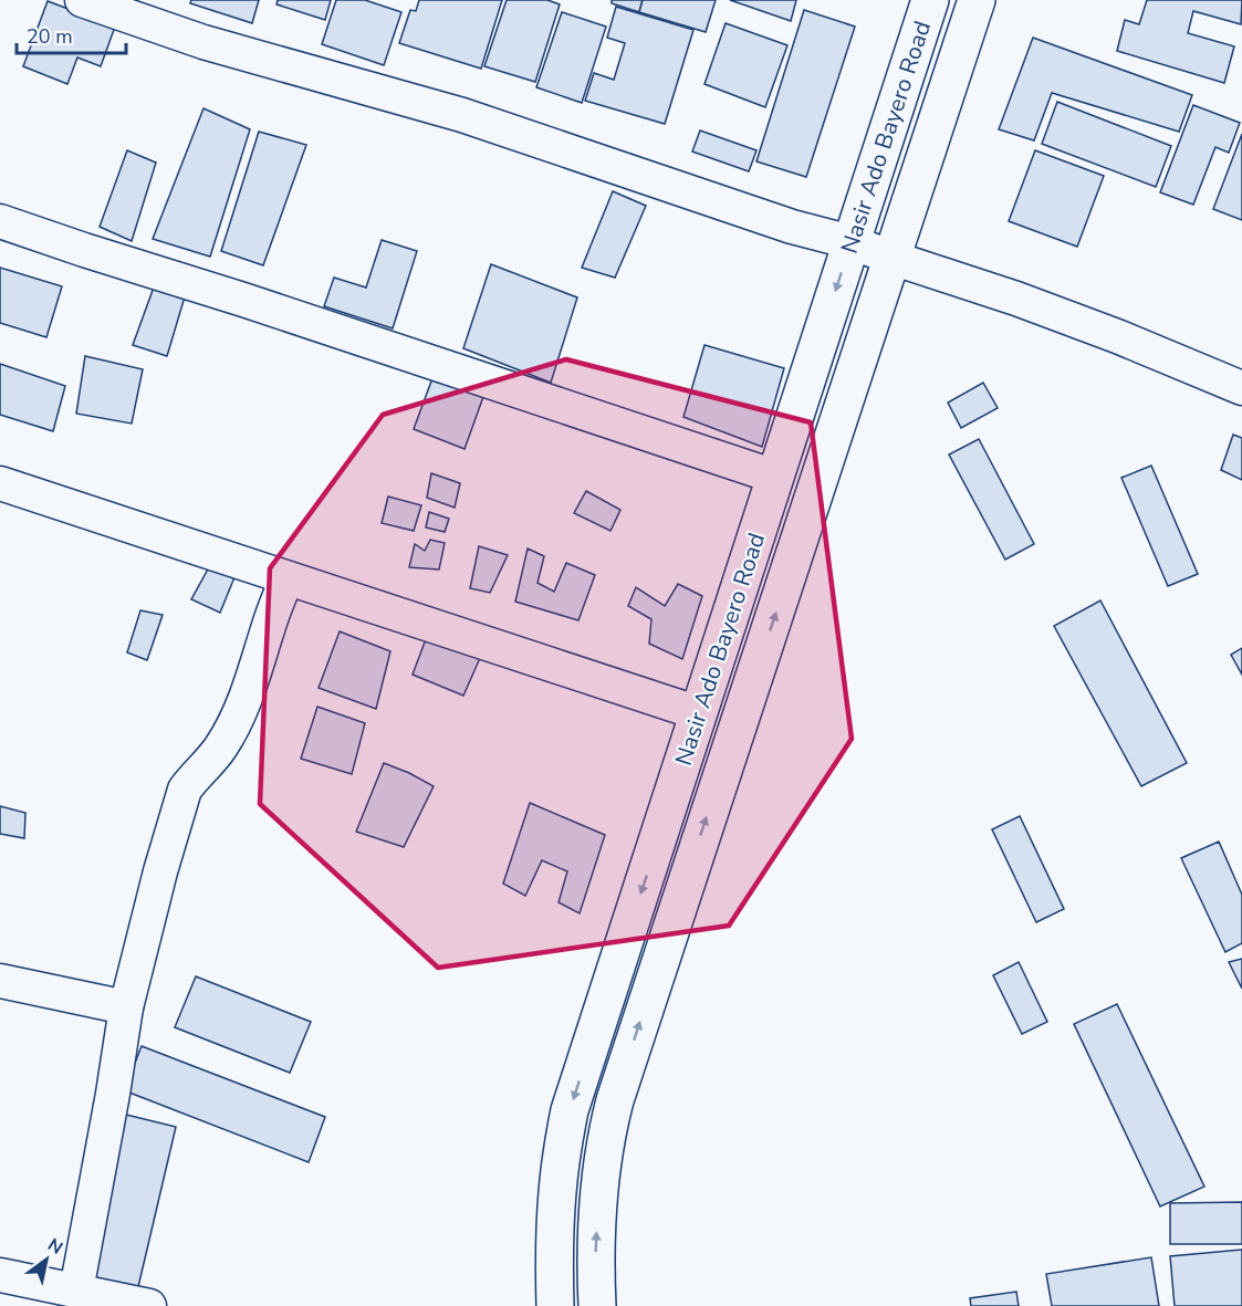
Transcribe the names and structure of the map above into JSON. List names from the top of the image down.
{
  "streets": {
    "street": ["Nasir Ado Bayero Road"]
  },
  "scale_bar": "20 m",
  "north": "top right"
}
